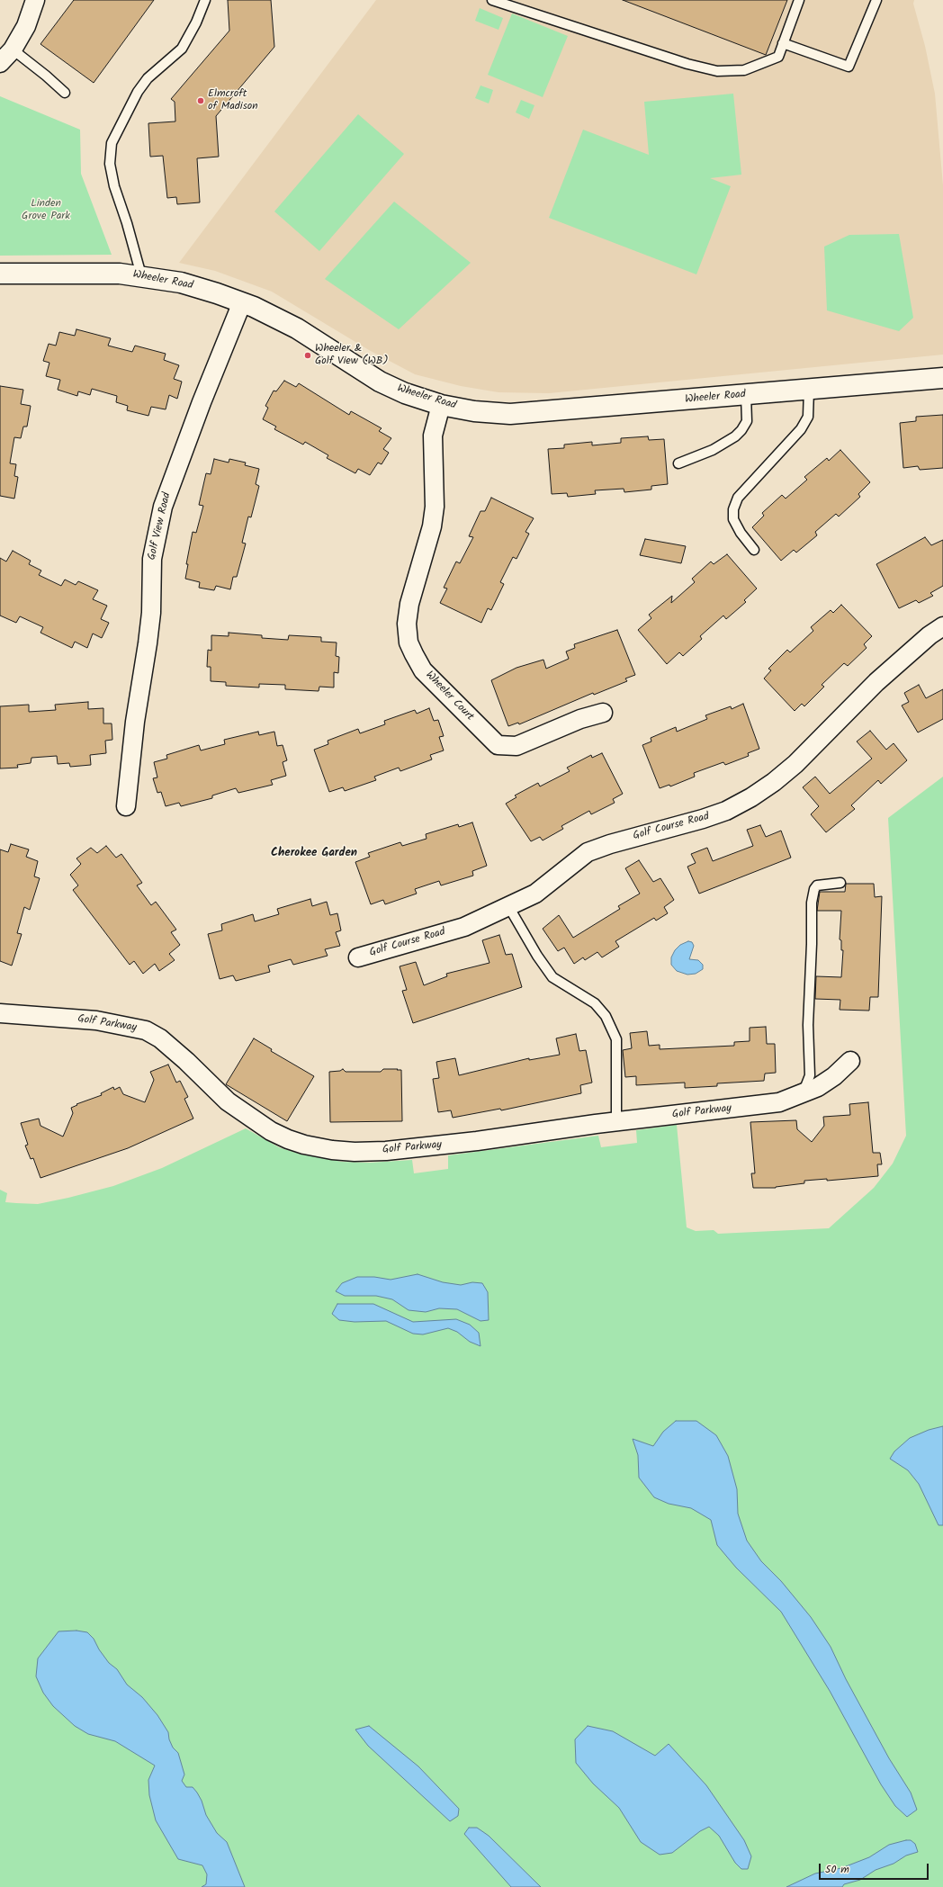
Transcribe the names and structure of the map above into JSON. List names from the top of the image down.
{
  "streets": {
    "street": [
      "Wheeler Road",
      "Golf View Road",
      "Wheeler Court",
      "Golf Course Road",
      "Golf Parkway"
    ]
  },
  "crossings": [
    ["Wheeler Road", "Golf View Road"],
    ["Wheeler Road", "Wheeler Court"]
  ],
  "districts": ["Cherokee Garden"],
  "parks": ["Linden Grove Park"],
  "places": ["Elmcroft of Madison", "Wheeler & Golf View (WB)"],
  "scale_bar": "50 m"
}
